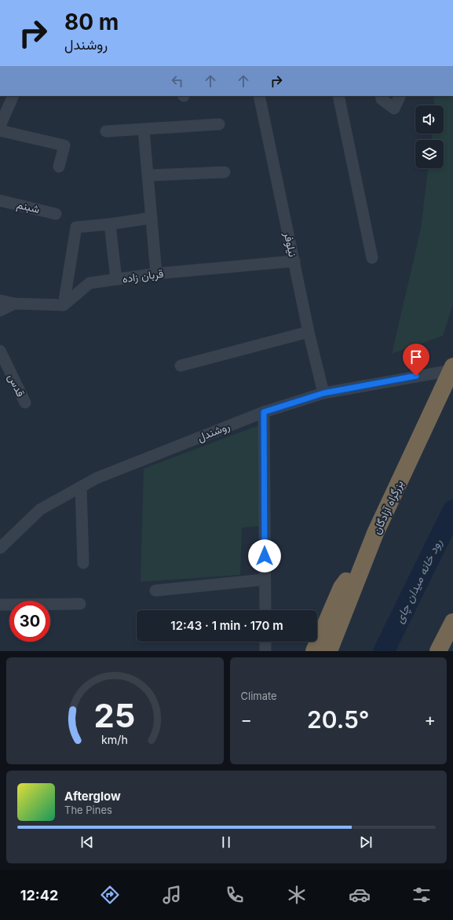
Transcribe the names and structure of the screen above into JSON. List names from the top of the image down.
{
  "streets": {
    "highway": ["بزرگراه آزادگان"],
    "street": [
      "شبنم",
      "نیلوفر",
      "قربان زاده",
      "قدس",
      "روشندل"
    ]
  },
  "crossings": [
    ["نیلوفر", "قربان زاده"],
    ["نیلوفر", "روشندل"],
    ["روشندل", "بزرگراه آزادگان"]
  ],
  "water": ["رود خانه میدان چای"],
  "page": {
    "turn": ["80 m", "روشندل"],
    "limit": "30",
    "trip": "12:43 · 1 min · 170 m",
    "tile": "Climate",
    "heat": ["−", "20.5°", "+"],
    "song": ["Afterglow", "The Pines"],
    "tabs": "12:42",
    "gauge": ["25", "km/h"]
  }
}
